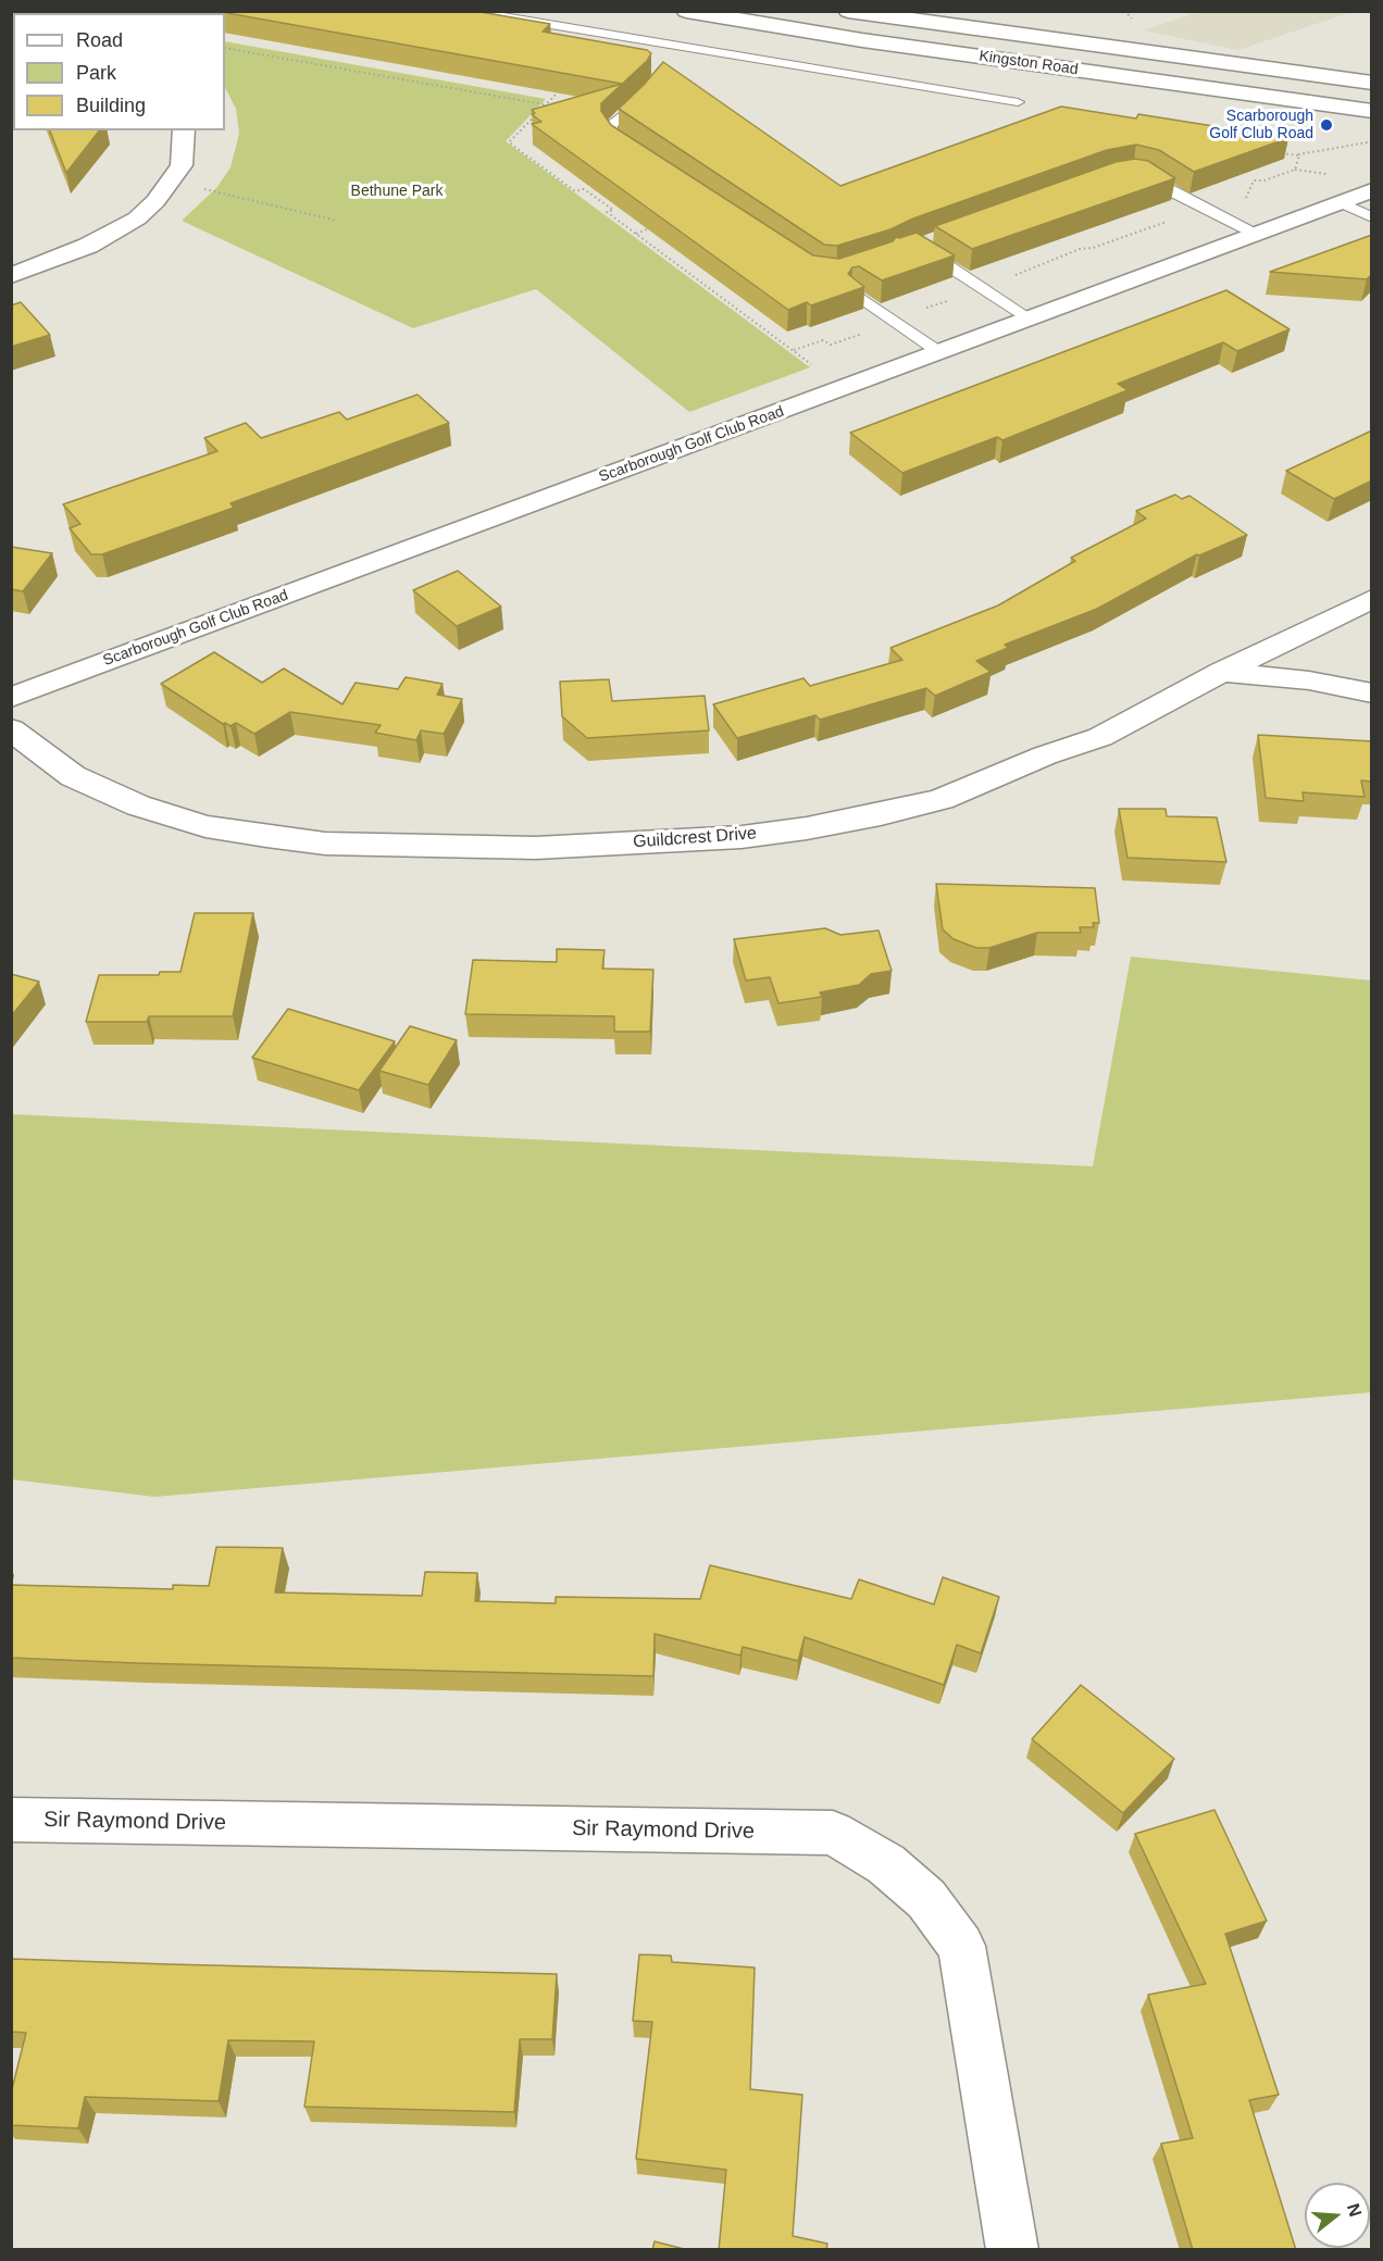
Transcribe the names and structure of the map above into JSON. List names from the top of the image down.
{
  "streets": {
    "street": [
      "Kingston Road",
      "Scarborough Golf Club Road",
      "Guildcrest Drive",
      "Sir Raymond Drive"
    ]
  },
  "parks": ["Bethune Park"],
  "places": ["Scarborough Golf Club Road"],
  "legend": ["Road", "Park", "Building"],
  "north": "right"
}
